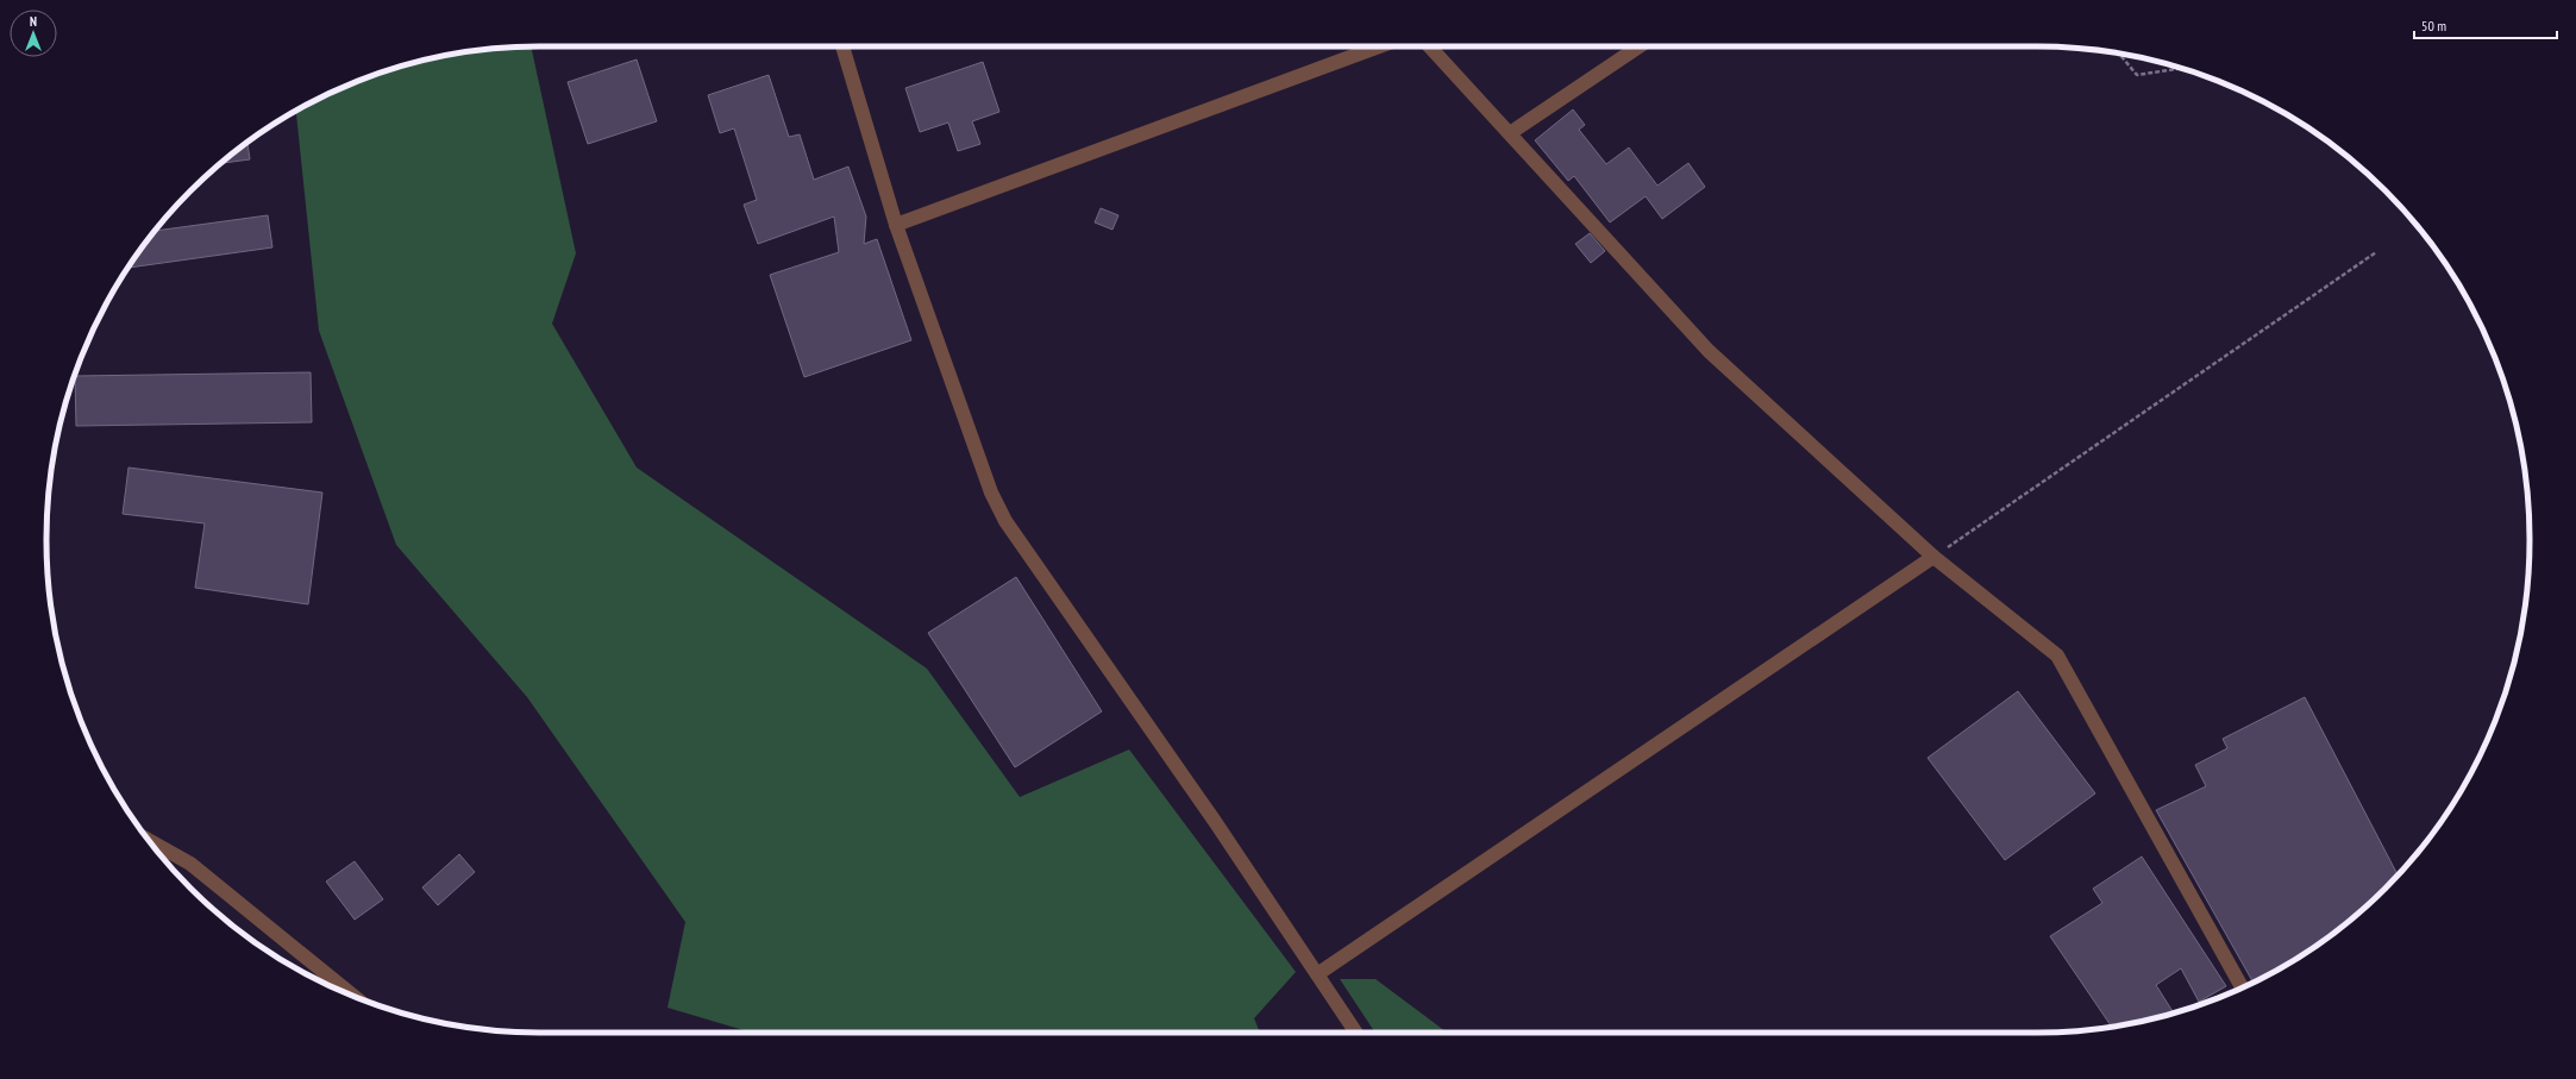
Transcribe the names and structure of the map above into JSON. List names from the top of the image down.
{
  "scale_bar": "50 m",
  "north": "top"
}
